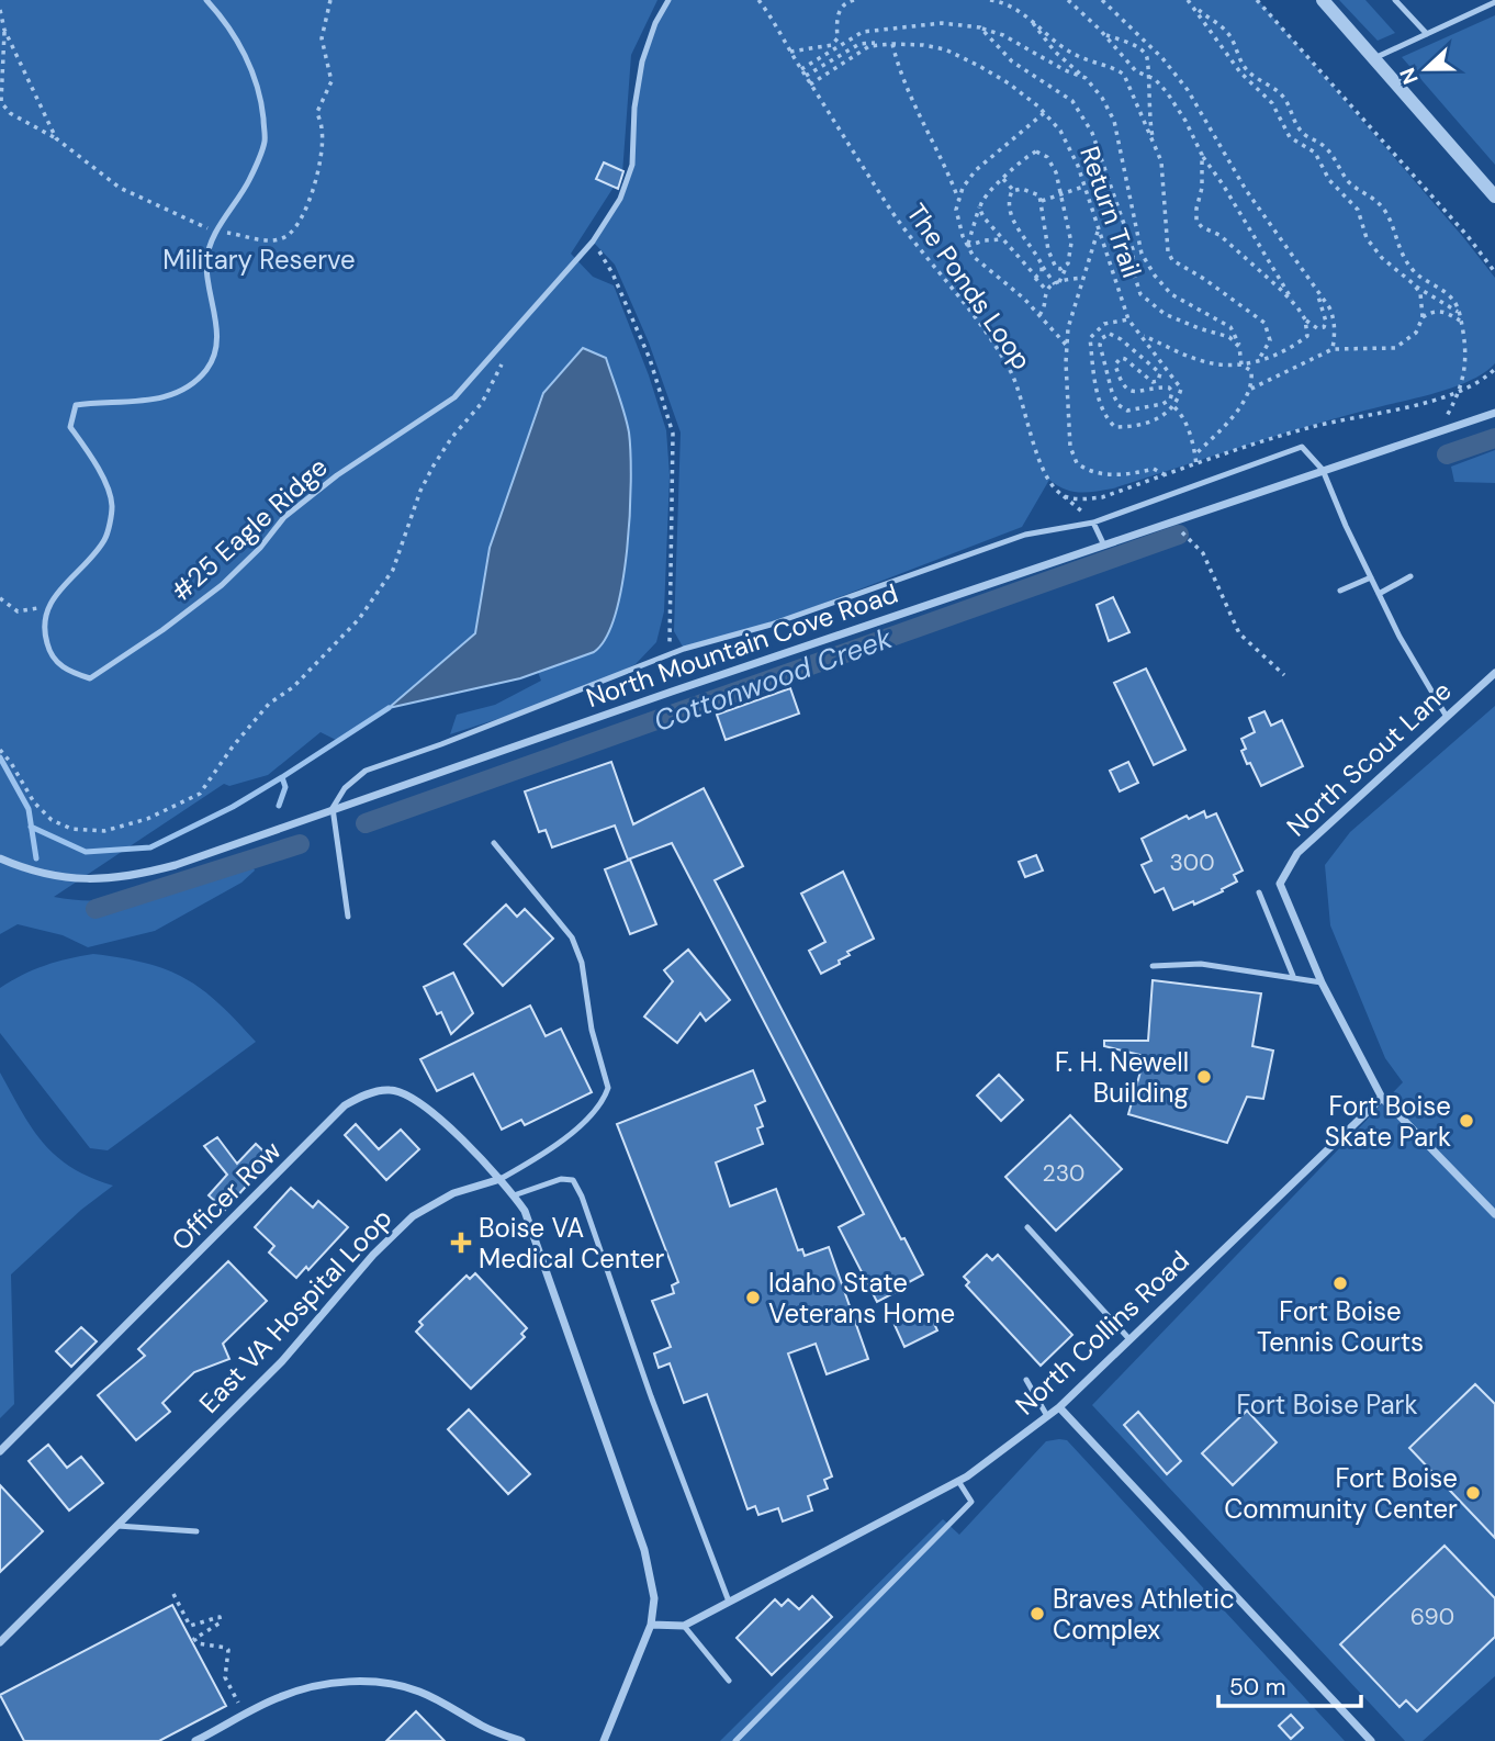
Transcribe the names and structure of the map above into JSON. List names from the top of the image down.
{
  "streets": {
    "street": [
      "North Mountain Cove Road",
      "North Scout Lane",
      "Officer Row",
      "East VA Hospital Loop",
      "North Collins Road"
    ],
    "lane": ["#25 Eagle Ridge"],
    "path": ["Return Trail", "The Ponds Loop"]
  },
  "crossings": [
    ["Return Trail", "The Ponds Loop"],
    ["Officer Row", "East VA Hospital Loop"]
  ],
  "water": ["Cottonwood Creek"],
  "parks": ["Military Reserve", "Fort Boise Park"],
  "places": {
    "other": [
      "F. H. Newell Building",
      "Fort Boise Skate Park",
      "Fort Boise Tennis Courts",
      "Idaho State Veterans Home",
      "Fort Boise Community Center",
      "Braves Athletic Complex"
    ],
    "health": ["Boise VA Medical Center"]
  },
  "house_numbers": ["300", "230", "690"],
  "scale_bar": "50 m",
  "north": "left"
}
